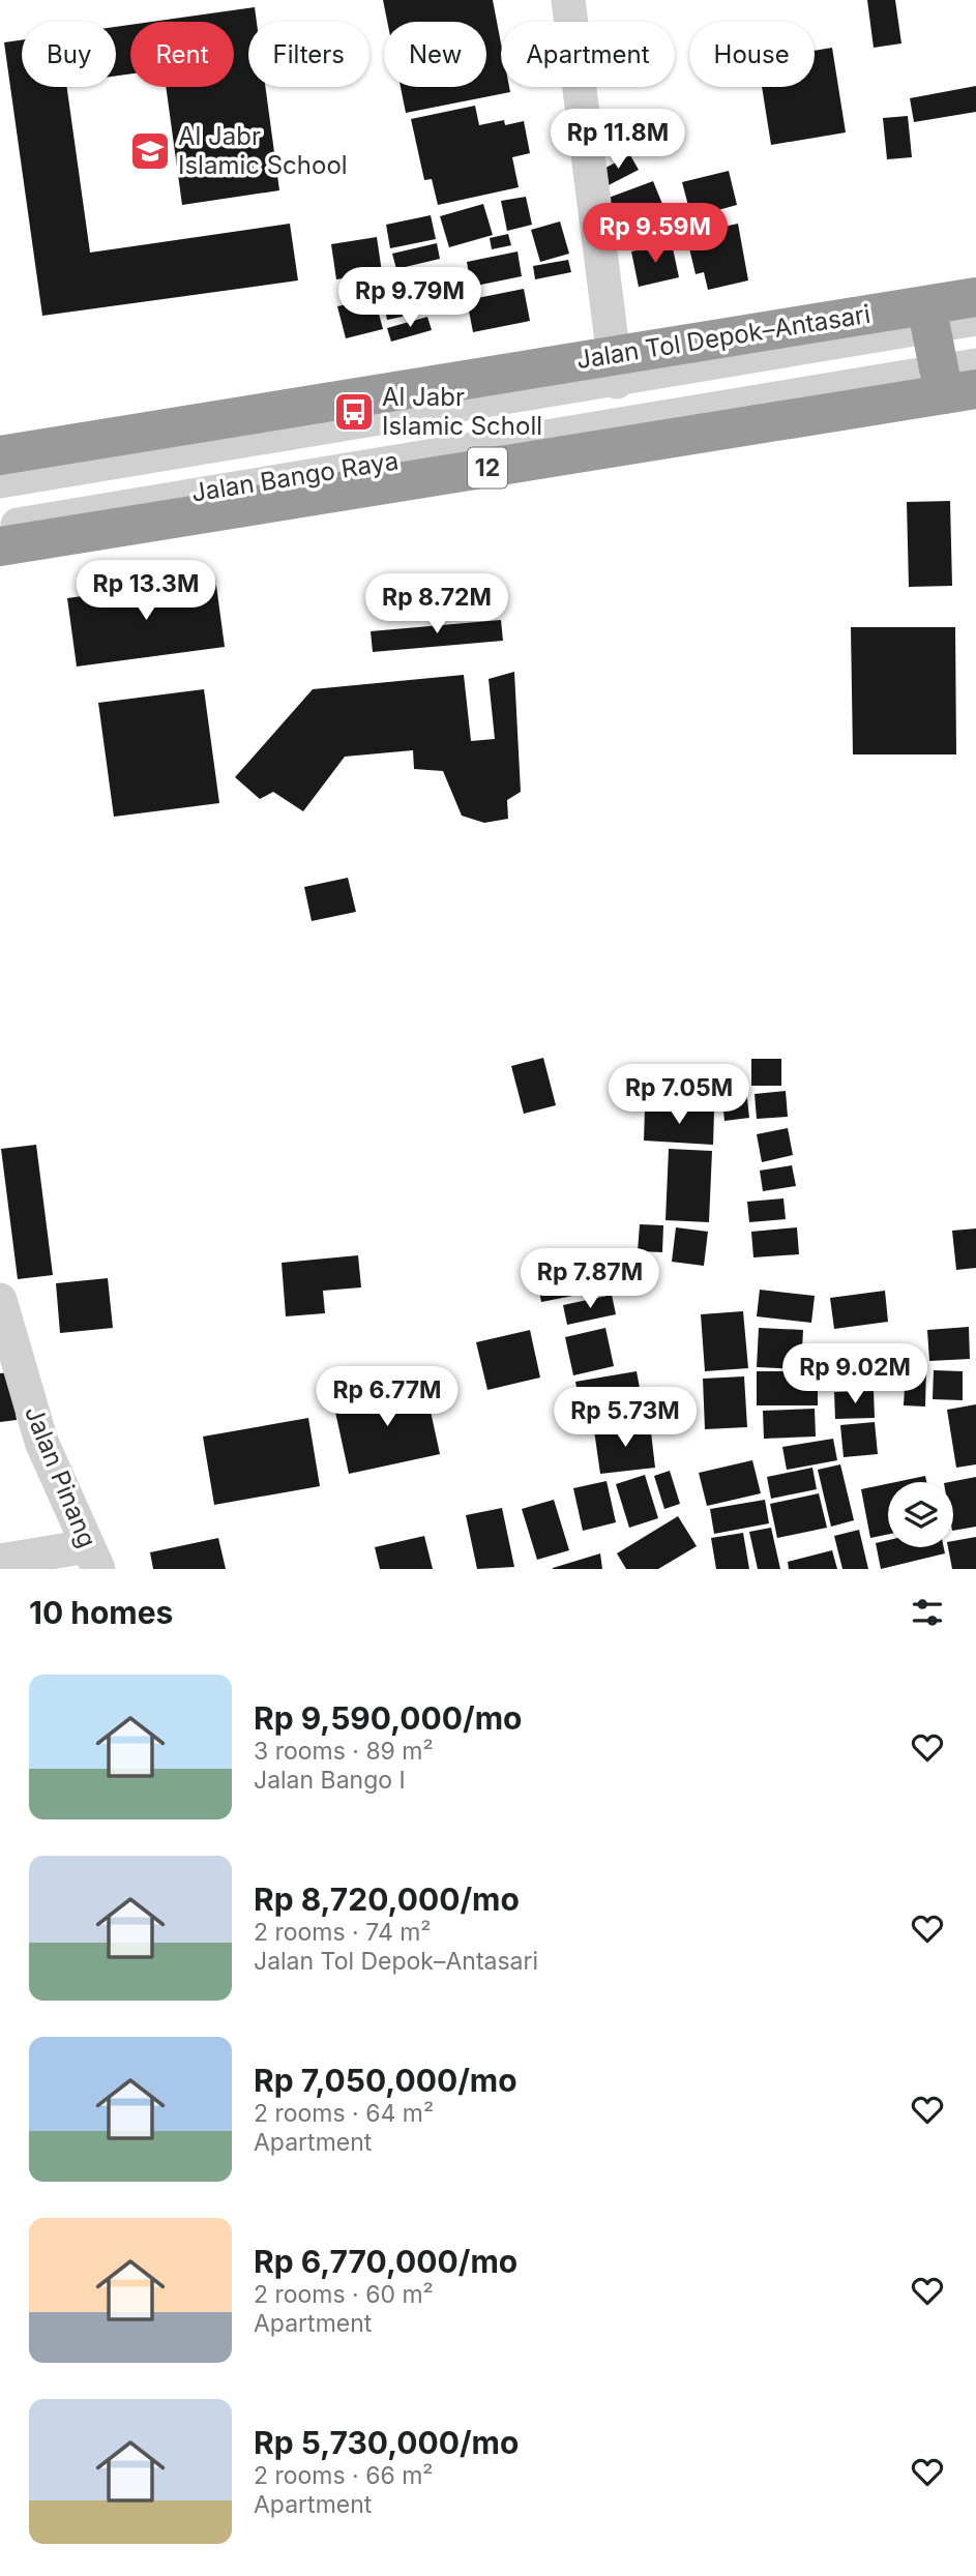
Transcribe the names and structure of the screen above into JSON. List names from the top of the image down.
{
  "streets": {
    "highway": ["Jalan Tol Depok–Antasari", "12"],
    "street": ["Jalan Bango Raya", "Jalan Pinang"]
  },
  "crossings": [
    ["Jalan Tol Depok–Antasari", "Jalan Bango Raya"],
    ["12", "Jalan Bango Raya"]
  ],
  "places": {
    "school or university": ["Al Jabr Islamic School"],
    "bus stop": ["Al Jabr Islamic Scholl"]
  },
  "page": {
    "chip": [
      "Buy",
      "Rent",
      "Filters",
      "New",
      "Apartment",
      "House"
    ],
    "price": [
      "Rp 11.8M",
      "Rp 9.59M",
      "Rp 9.79M",
      "Rp 13.3M",
      "Rp 8.72M",
      "Rp 7.05M",
      "Rp 7.87M",
      "Rp 9.02M",
      "Rp 6.77M",
      "Rp 5.73M"
    ],
    "heading": "10 homes",
    "list": [
      {
        "name": "Rp 9,590,000/mo",
        "note": "3 rooms · 89 m² · Jalan Bango I"
      },
      {
        "name": "Rp 8,720,000/mo",
        "note": "2 rooms · 74 m² · Jalan Tol Depok–Antasari"
      },
      {
        "name": "Rp 7,050,000/mo",
        "note": "2 rooms · 64 m² · Apartment"
      },
      {
        "name": "Rp 6,770,000/mo",
        "note": "2 rooms · 60 m² · Apartment"
      },
      {
        "name": "Rp 5,730,000/mo",
        "note": "2 rooms · 66 m² · Apartment"
      }
    ]
  }
}
